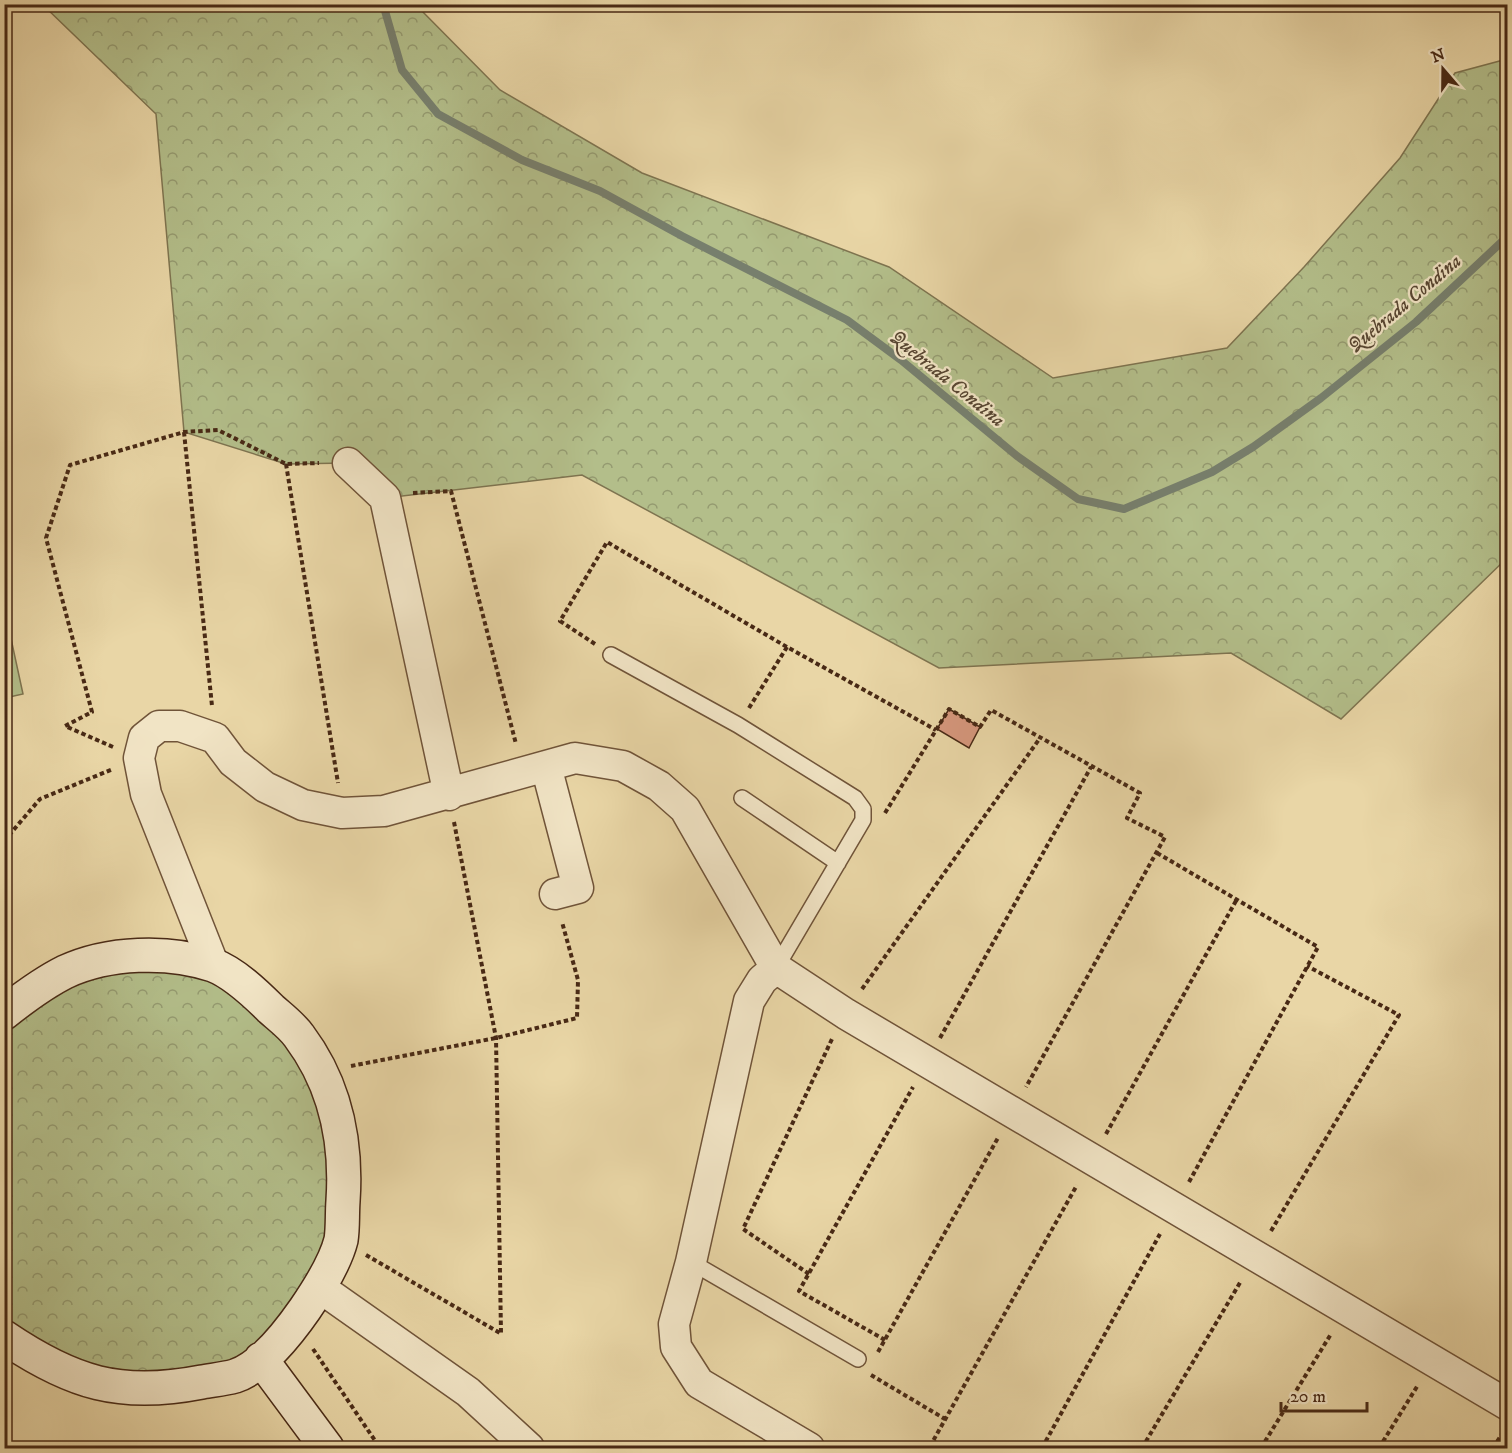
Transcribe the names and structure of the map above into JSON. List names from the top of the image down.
{
  "water": ["Quebrada Condina"],
  "scale_bar": "20 m",
  "north": "top"
}
